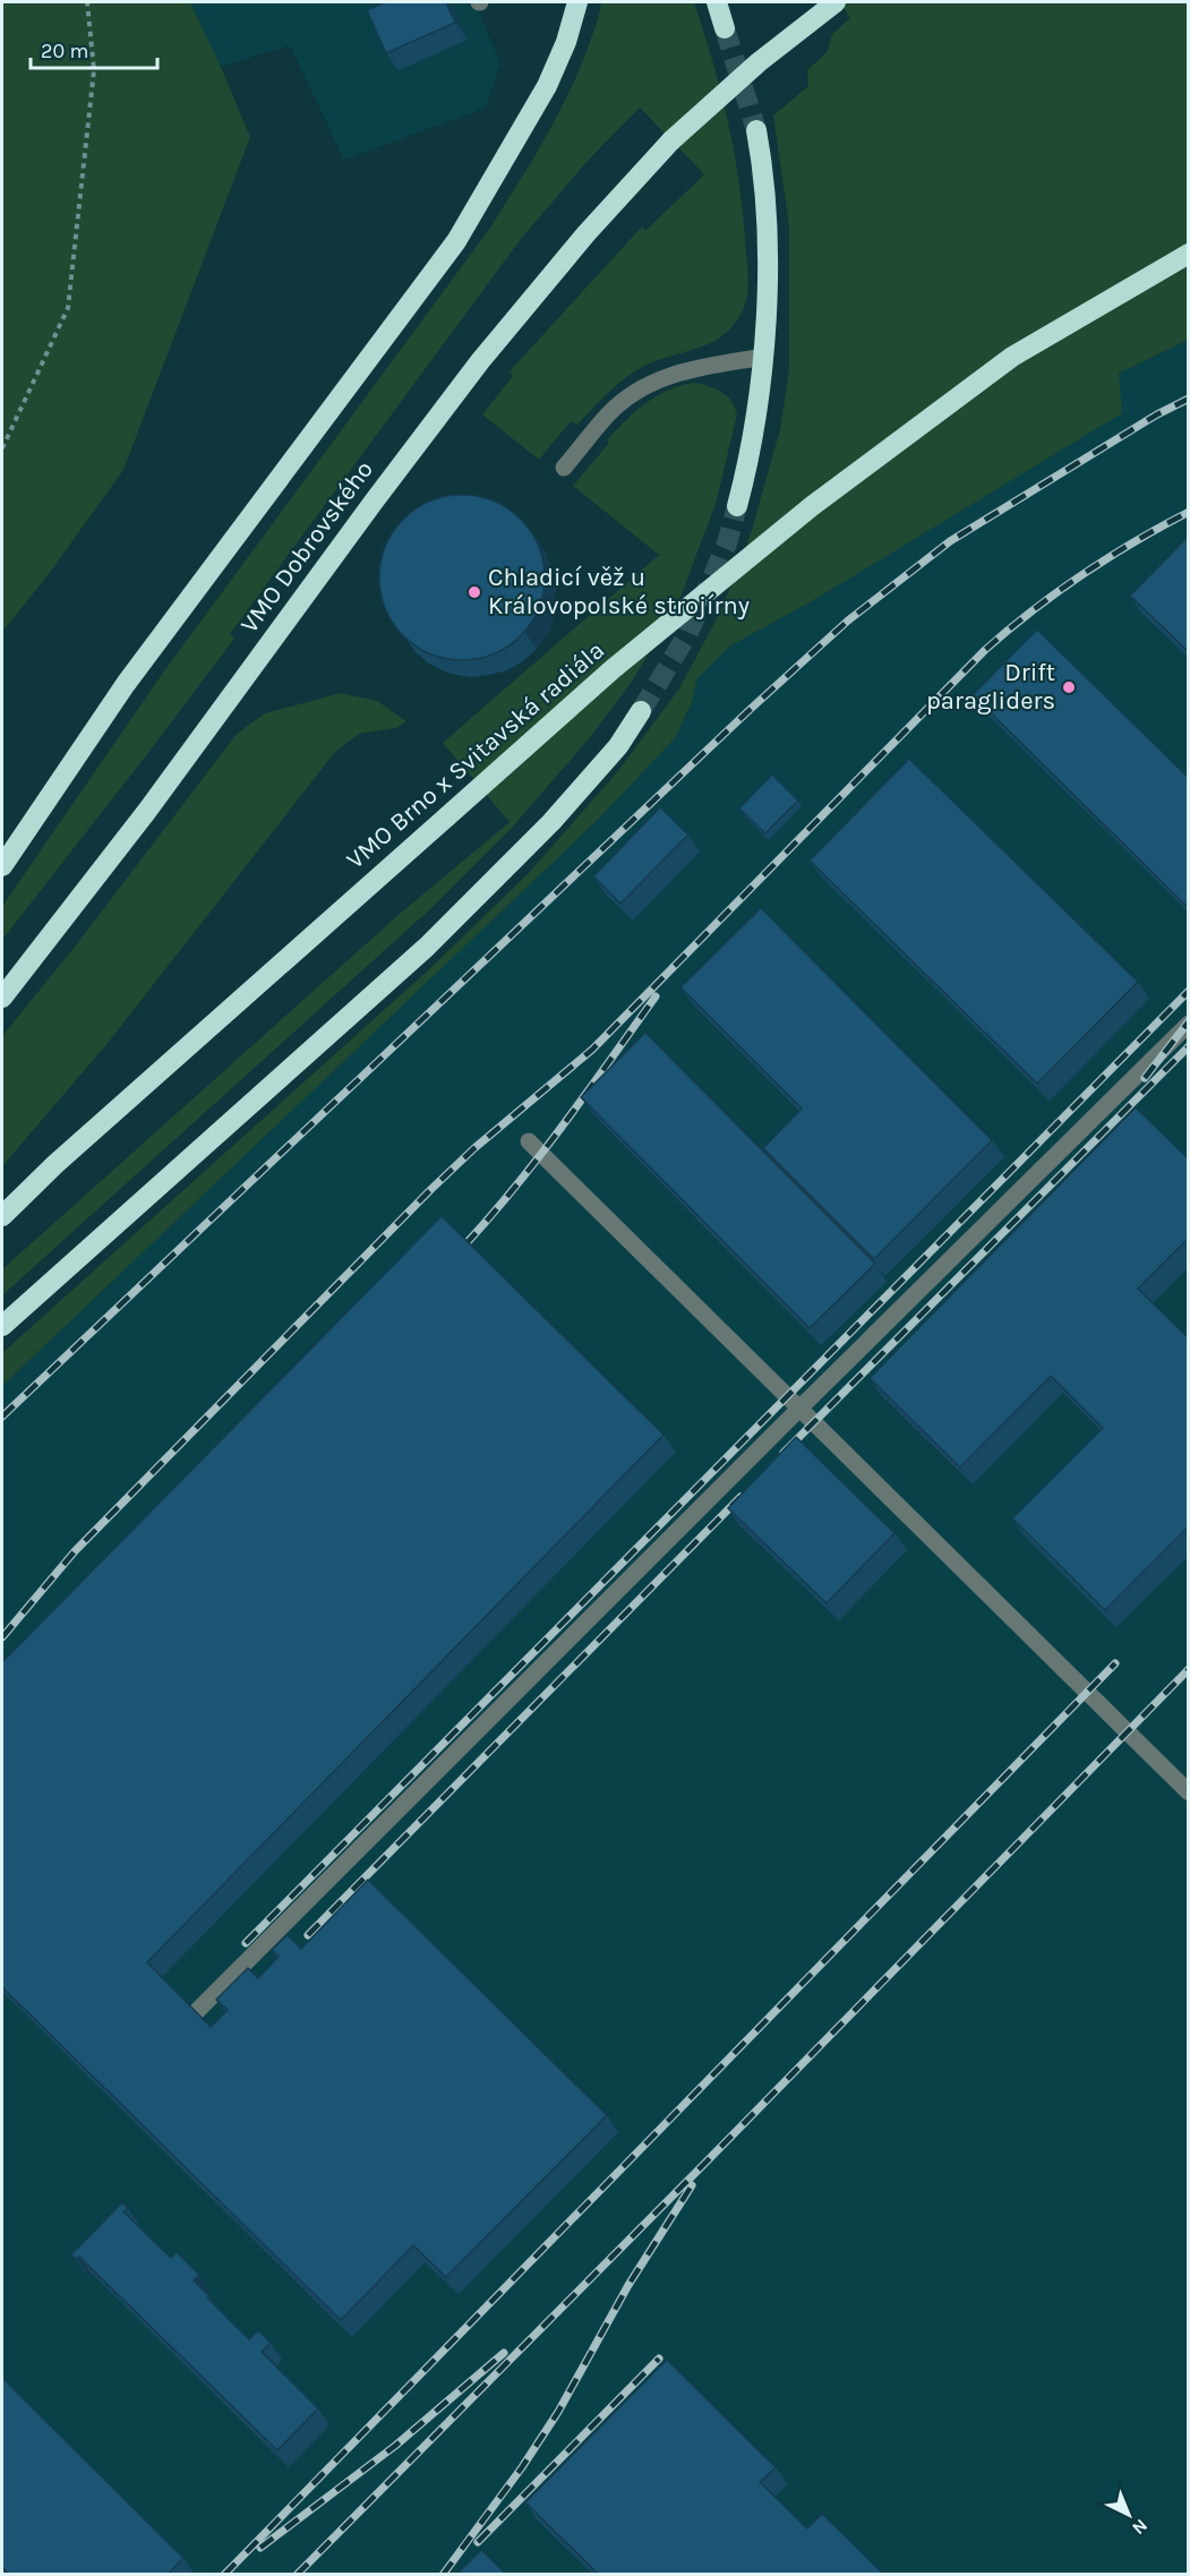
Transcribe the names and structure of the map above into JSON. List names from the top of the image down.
{
  "streets": {
    "highway": ["VMO Dobrovského", "VMO Brno x Svitavská radiála"]
  },
  "places": ["Chladicí věž u Královopolské strojírny", "Drift paragliders"],
  "scale_bar": "20 m",
  "north": "bottom right"
}
